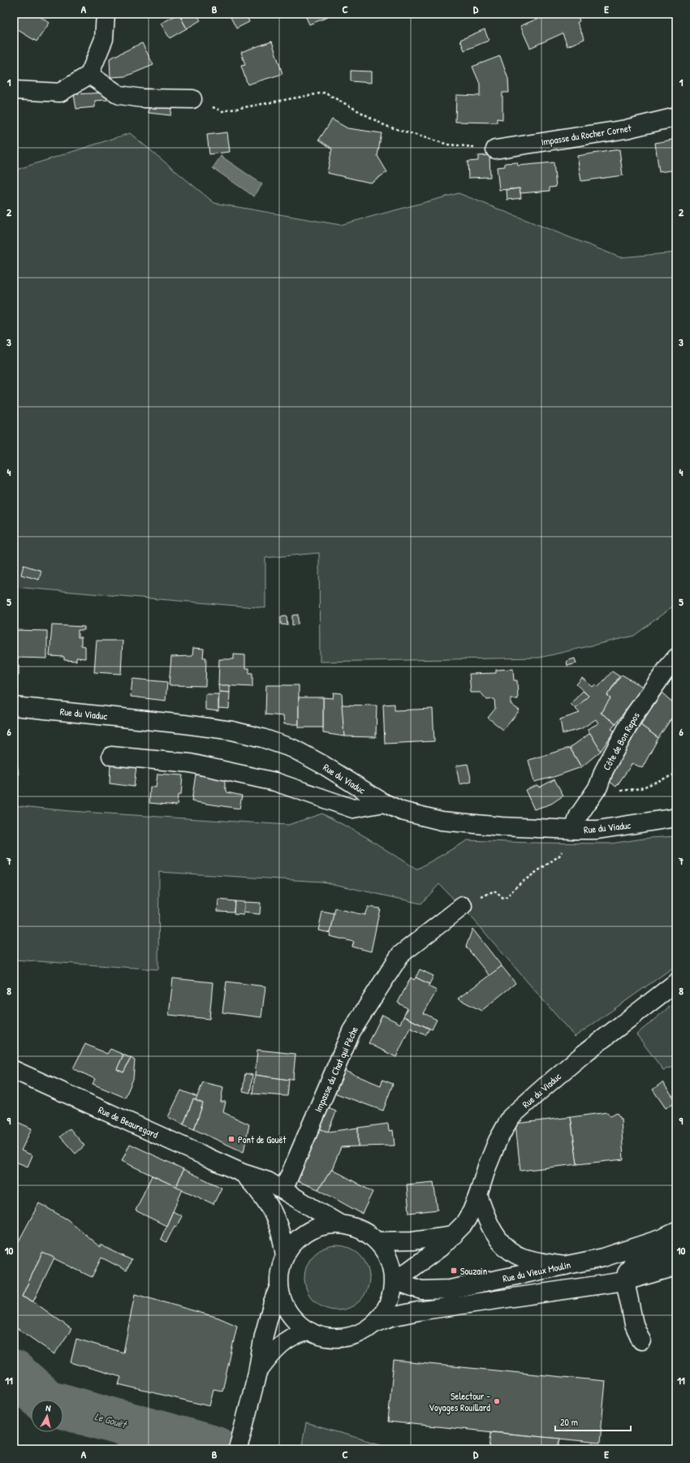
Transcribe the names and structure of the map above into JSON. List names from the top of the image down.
{
  "streets": {
    "main road": [
      "Impasse du Rocher Cornet",
      "Rue du Viaduc",
      "Côte de Bon Repos",
      "Impasse du Chat qui Pêche",
      "Rue de Beauregard",
      "Rue du Vieux Moulin"
    ]
  },
  "crossings": [
    ["Rue du Viaduc", "Côte de Bon Repos"],
    ["Rue du Viaduc", "Rue de Beauregard"],
    ["Rue du Viaduc", "Rue du Vieux Moulin"],
    ["Impasse du Chat qui Pêche", "Rue de Beauregard"],
    ["Rue de Beauregard", "Rue du Vieux Moulin"]
  ],
  "water": ["Le Gouët"],
  "places": {
    "transit": ["Pont de Gouët", "Souzain"],
    "other": ["Selectour - Voyages Rouillard"]
  },
  "scale_bar": "20 m",
  "north": "top",
  "grid": {
    "columns": [
      "A",
      "B",
      "C",
      "D",
      "E"
    ],
    "rows": [
      "1",
      "2",
      "3",
      "4",
      "5",
      "6",
      "7",
      "8",
      "9",
      "10",
      "11"
    ]
  }
}
